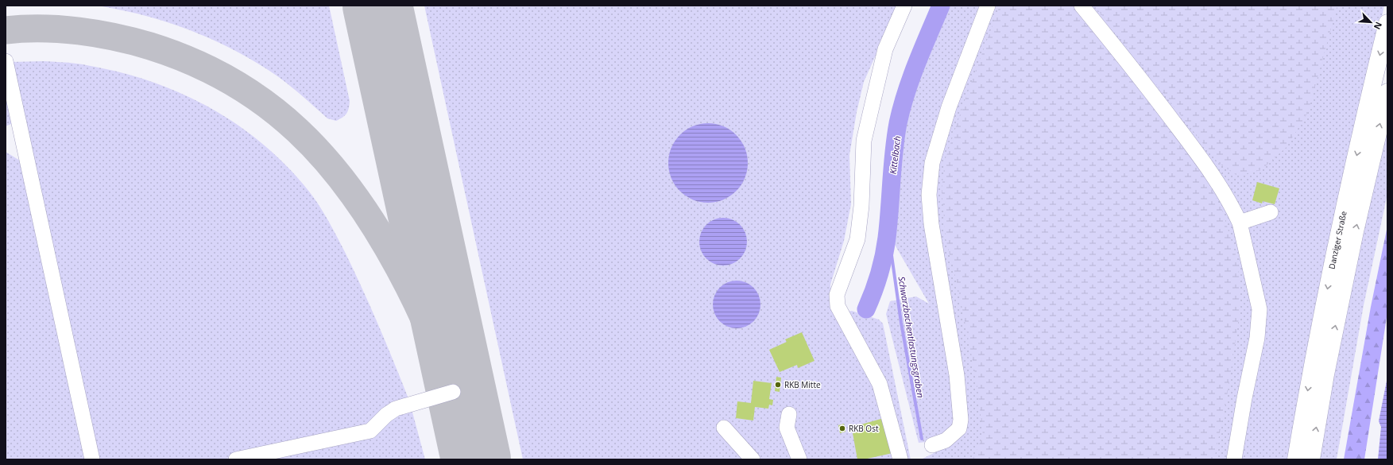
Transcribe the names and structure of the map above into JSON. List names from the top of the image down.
{
  "streets": {
    "highway": ["Danziger Straße"]
  },
  "water": ["Kittelbach", "Schwarzbachentlastungsgraben"],
  "places": ["RKB Mitte", "RKB Ost"],
  "north": "bottom right"
}
